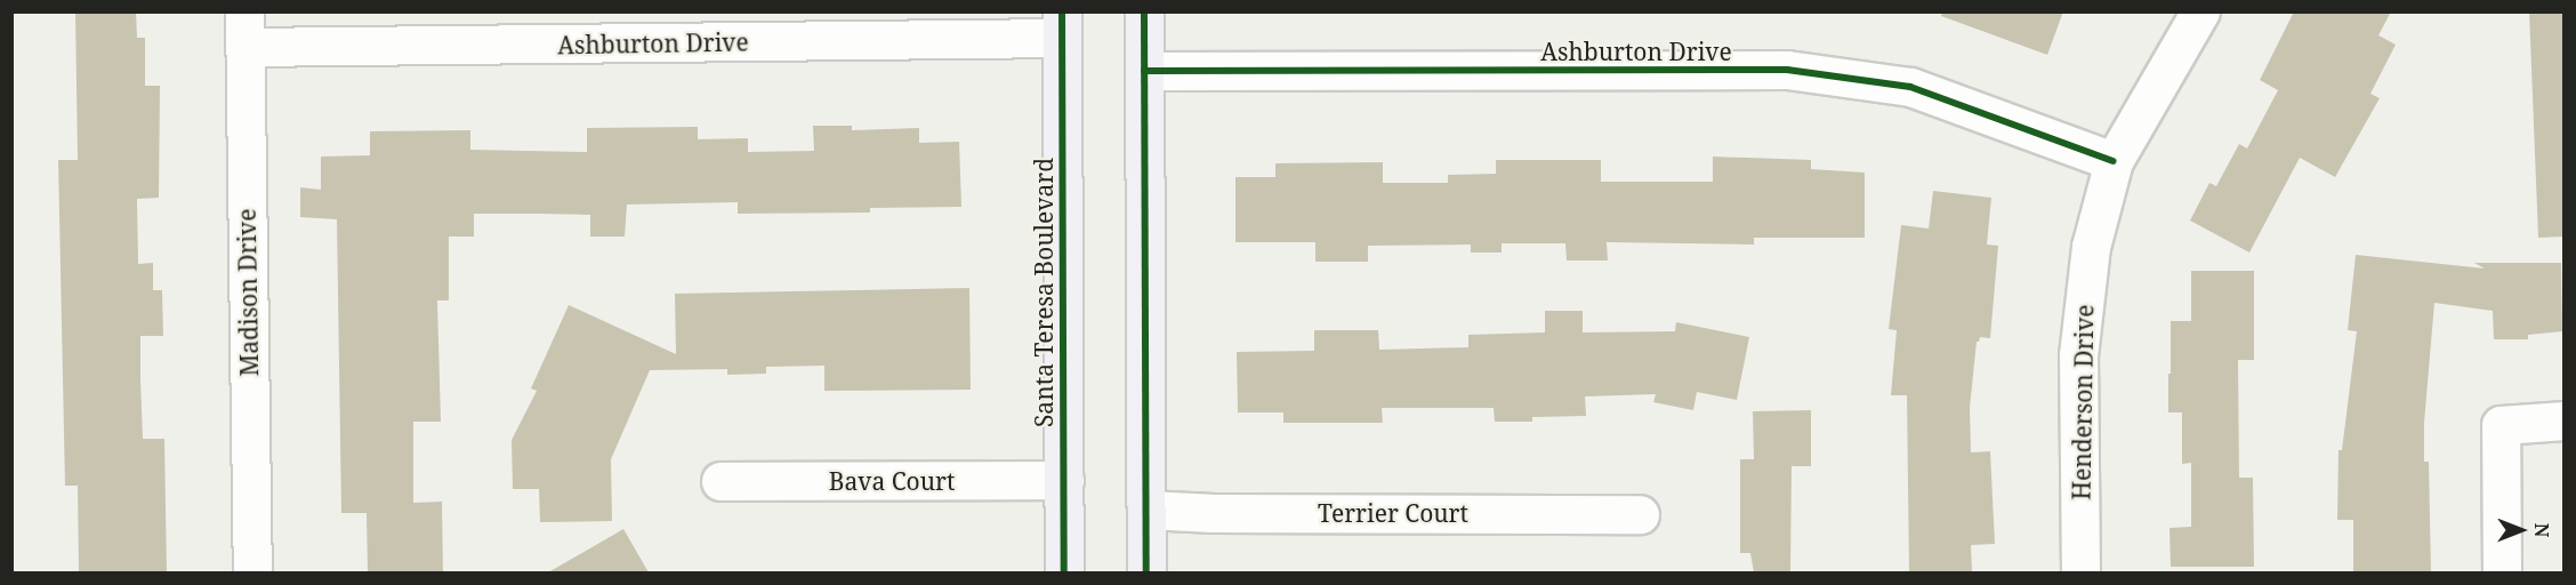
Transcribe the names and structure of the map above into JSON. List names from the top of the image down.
{
  "streets": {
    "main road": ["Santa Teresa Boulevard"],
    "street": [
      "Ashburton Drive",
      "Madison Drive",
      "Henderson Drive",
      "Bava Court",
      "Terrier Court"
    ]
  },
  "crossings": [
    ["Ashburton Drive", "Madison Drive"],
    ["Ashburton Drive", "Santa Teresa Boulevard"],
    ["Ashburton Drive", "Henderson Drive"],
    ["Santa Teresa Boulevard", "Bava Court"]
  ],
  "north": "right"
}
